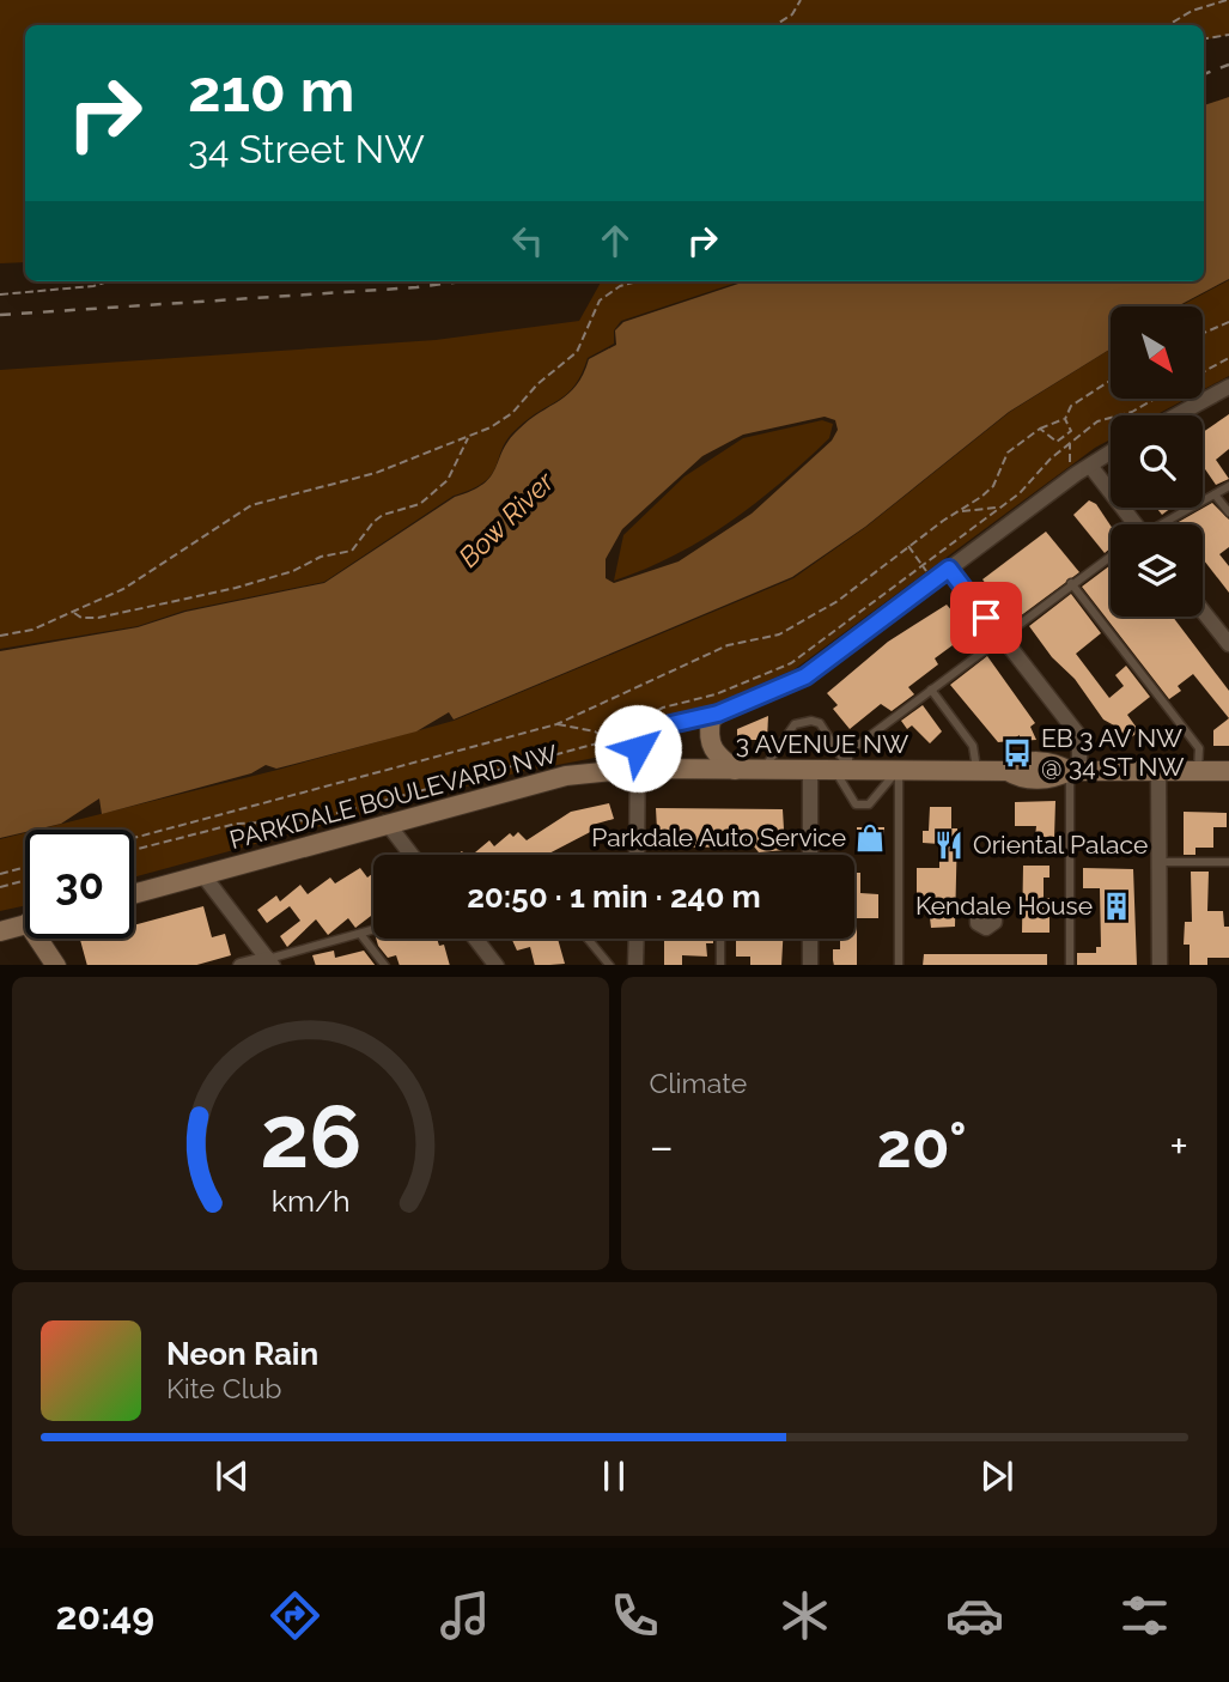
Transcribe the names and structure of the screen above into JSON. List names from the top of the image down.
{
  "streets": {
    "main road": ["3 AVENUE NW", "PARKDALE BOULEVARD NW"]
  },
  "crossings": [
    ["3 AVENUE NW", "PARKDALE BOULEVARD NW"]
  ],
  "water": ["Bow River"],
  "places": {
    "bus stop": ["EB 3 AV NW @ 34 ST NW"],
    "shop": ["Parkdale Auto Service"],
    "restaurant": ["Oriental Palace"],
    "building": ["Kendale House"]
  },
  "north": "bottom right",
  "page": {
    "turn": ["210 m", "34 Street NW"],
    "limit": "30",
    "trip": "20:50 · 1 min · 240 m",
    "tile": "Climate",
    "heat": ["−", "20°", "+"],
    "song": ["Neon Rain", "Kite Club"],
    "tabs": "20:49",
    "gauge": ["26", "km/h"]
  }
}
